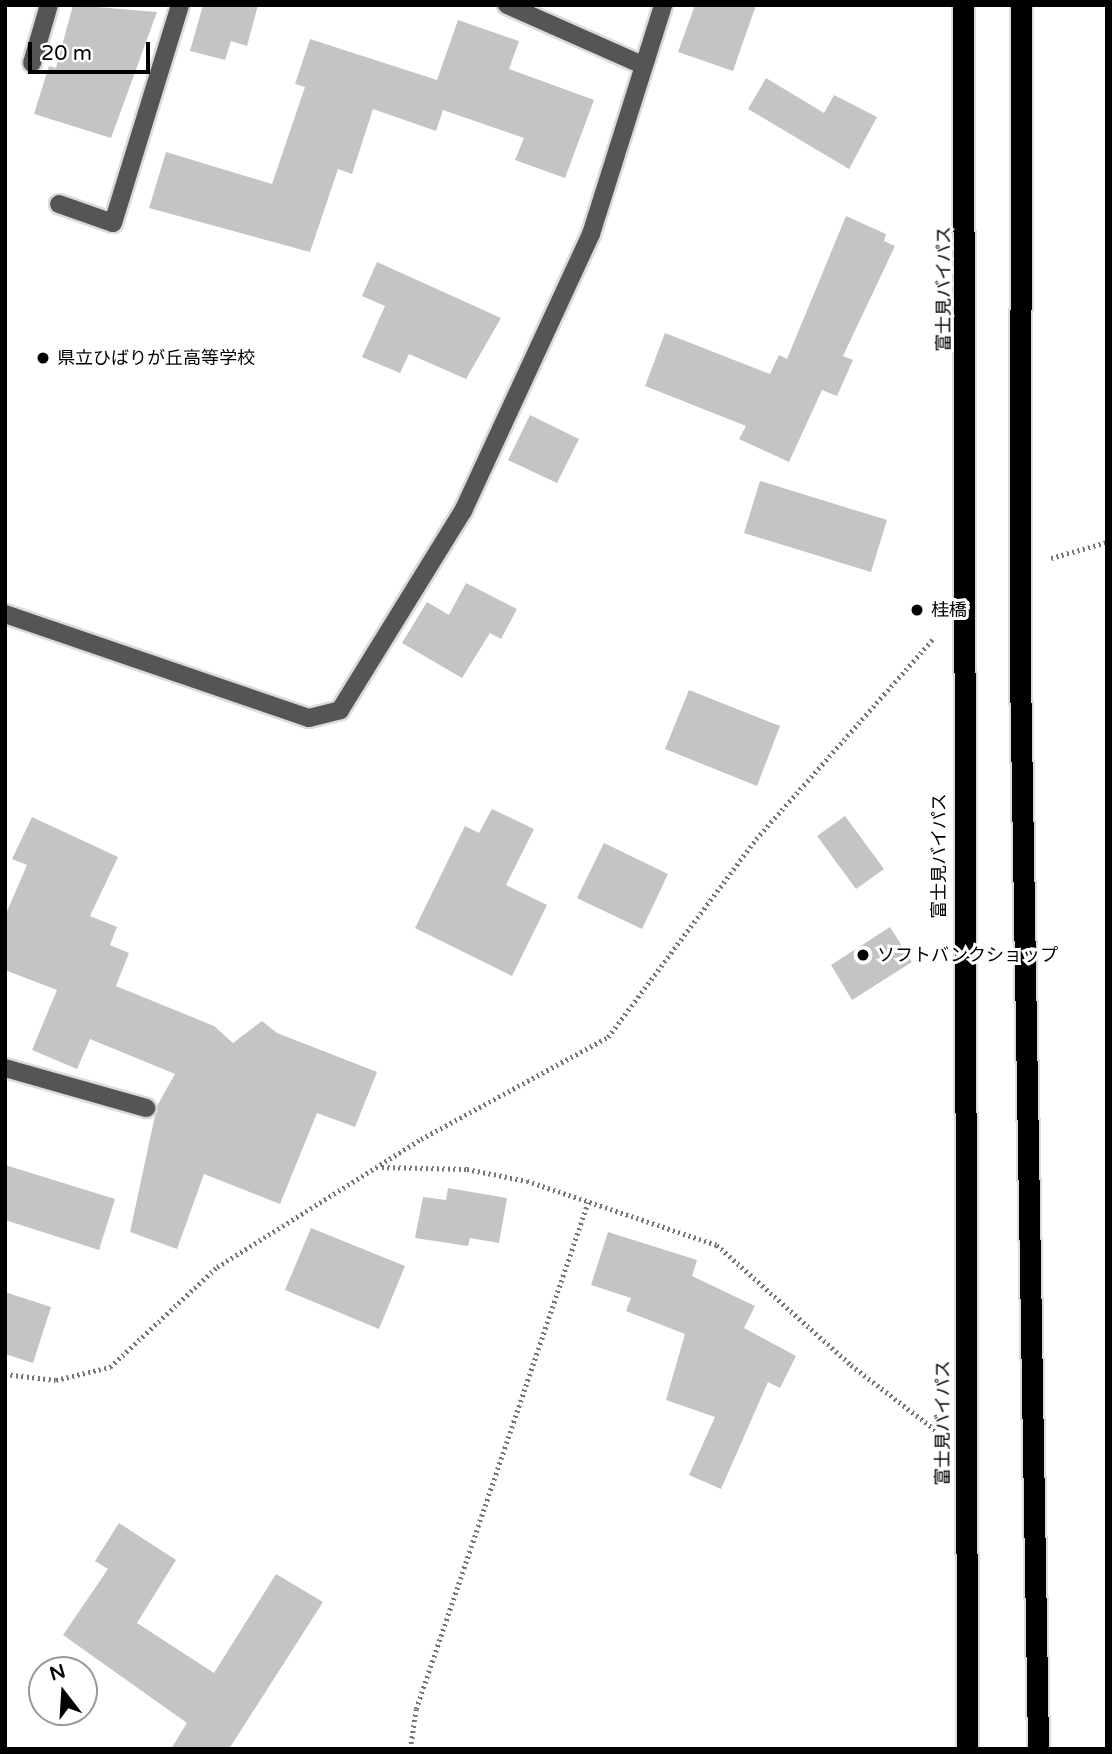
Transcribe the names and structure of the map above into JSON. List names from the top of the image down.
{
  "streets": {
    "highway": ["富士見バイパス"]
  },
  "places": ["県立ひばりが丘高等学校", "桂橋", "ソフトバンクショップ"],
  "scale_bar": "20 m",
  "north": "top"
}
